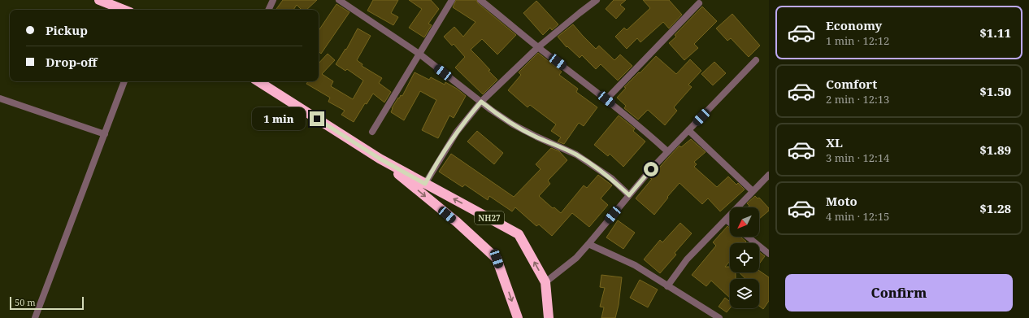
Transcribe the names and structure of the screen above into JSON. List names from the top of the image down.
{
  "streets": {
    "highway": ["NH27"]
  },
  "scale_bar": "50 m",
  "north": "bottom left",
  "page": {
    "list": [
      {
        "name": "Economy",
        "note": "1 min · 12:12",
        "value": "$1.11"
      },
      {
        "name": "Comfort",
        "note": "2 min · 12:13",
        "value": "$1.50"
      },
      {
        "name": "XL",
        "note": "3 min · 12:14",
        "value": "$1.89"
      },
      {
        "name": "Moto",
        "note": "4 min · 12:15",
        "value": "$1.28"
      }
    ],
    "banner": ["Pickup", "Drop-off"],
    "bubble": "1 min",
    "buttons": "Confirm",
    "scale": "50 m"
  }
}
